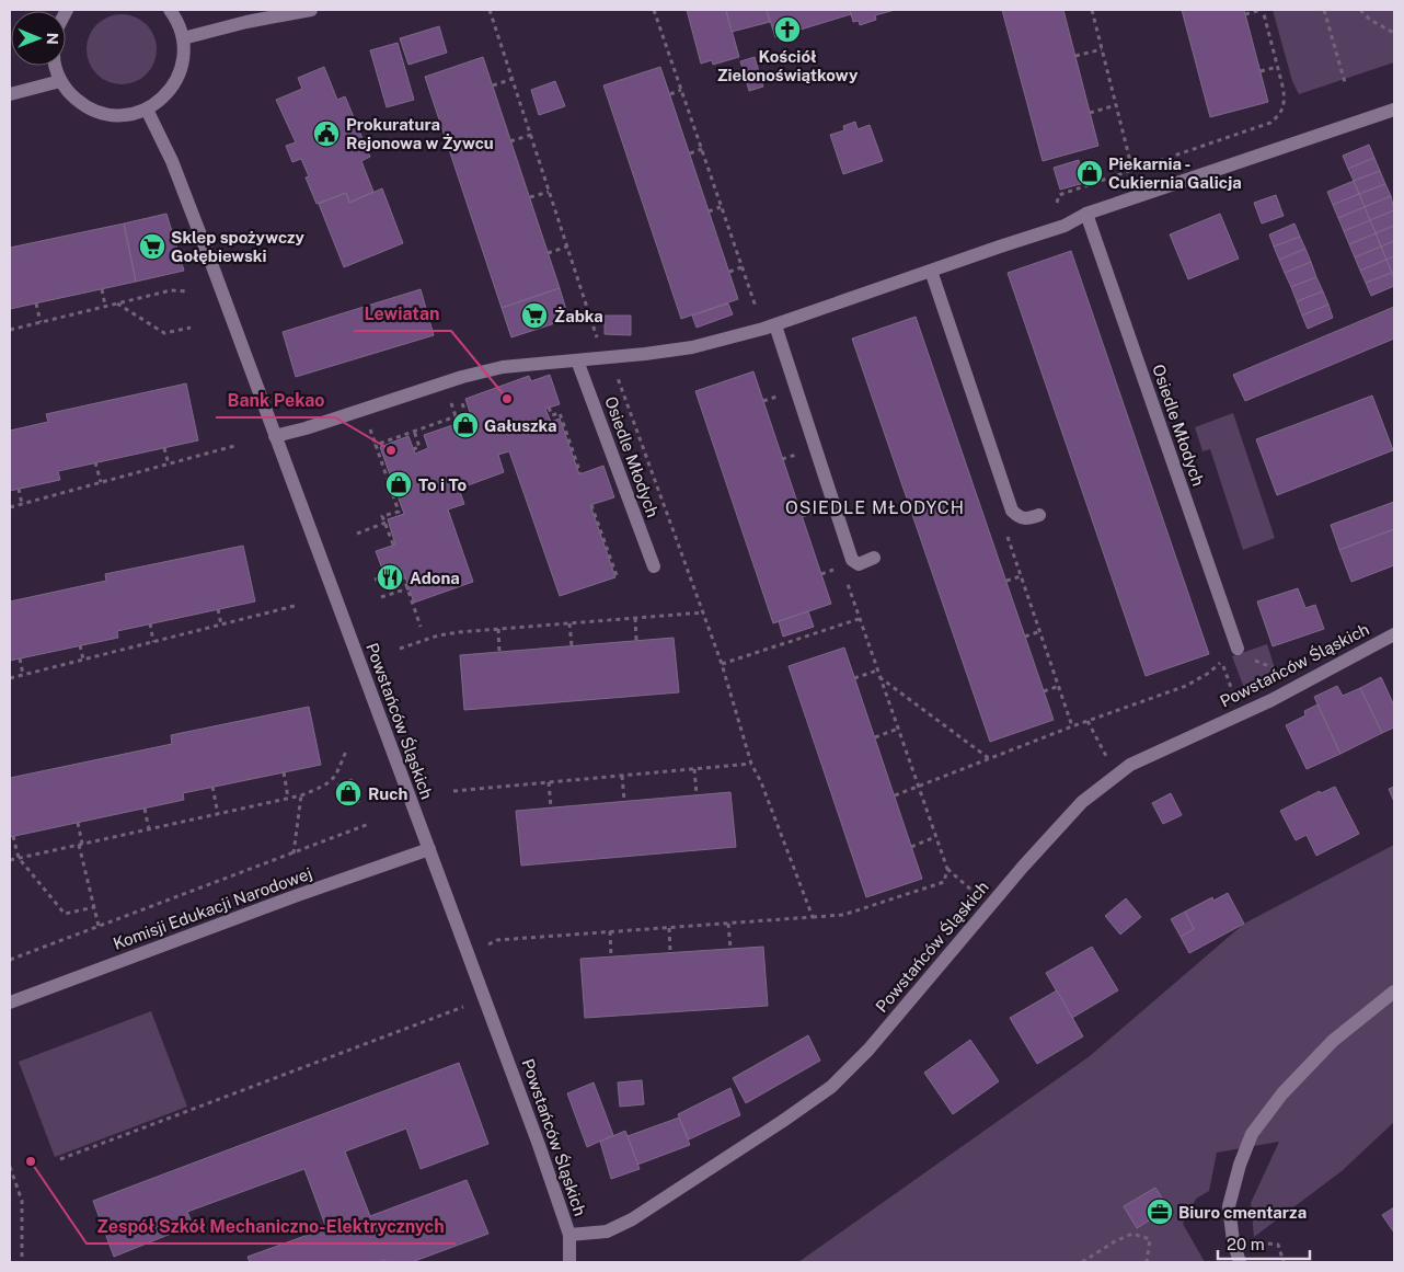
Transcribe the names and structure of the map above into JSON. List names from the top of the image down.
{
  "streets": {
    "street": ["Osiedle Młodych", "Powstańców Śląskich", "Komisji Edukacji Narodowej"]
  },
  "crossings": [
    ["Powstańców Śląskich", "Komisji Edukacji Narodowej"]
  ],
  "districts": ["OSIEDLE MŁODYCH"],
  "places": {
    "church": ["Kościół Zielonoświątkowy"],
    "public building": ["Prokuratura Rejonowa w Żywcu"],
    "shop": [
      "Piekarnia - Cukiernia Galicja",
      "Gałuszka",
      "To i To",
      "Ruch"
    ],
    "supermarket": ["Sklep spożywczy Gołębiewski", "Żabka"],
    "other": ["Lewiatan", "Bank Pekao", "Zespół Szkół Mechaniczno-Elektrycznych"],
    "restaurant": ["Adona"],
    "office": ["Biuro cmentarza"]
  },
  "scale_bar": "20 m",
  "north": "right"
}
